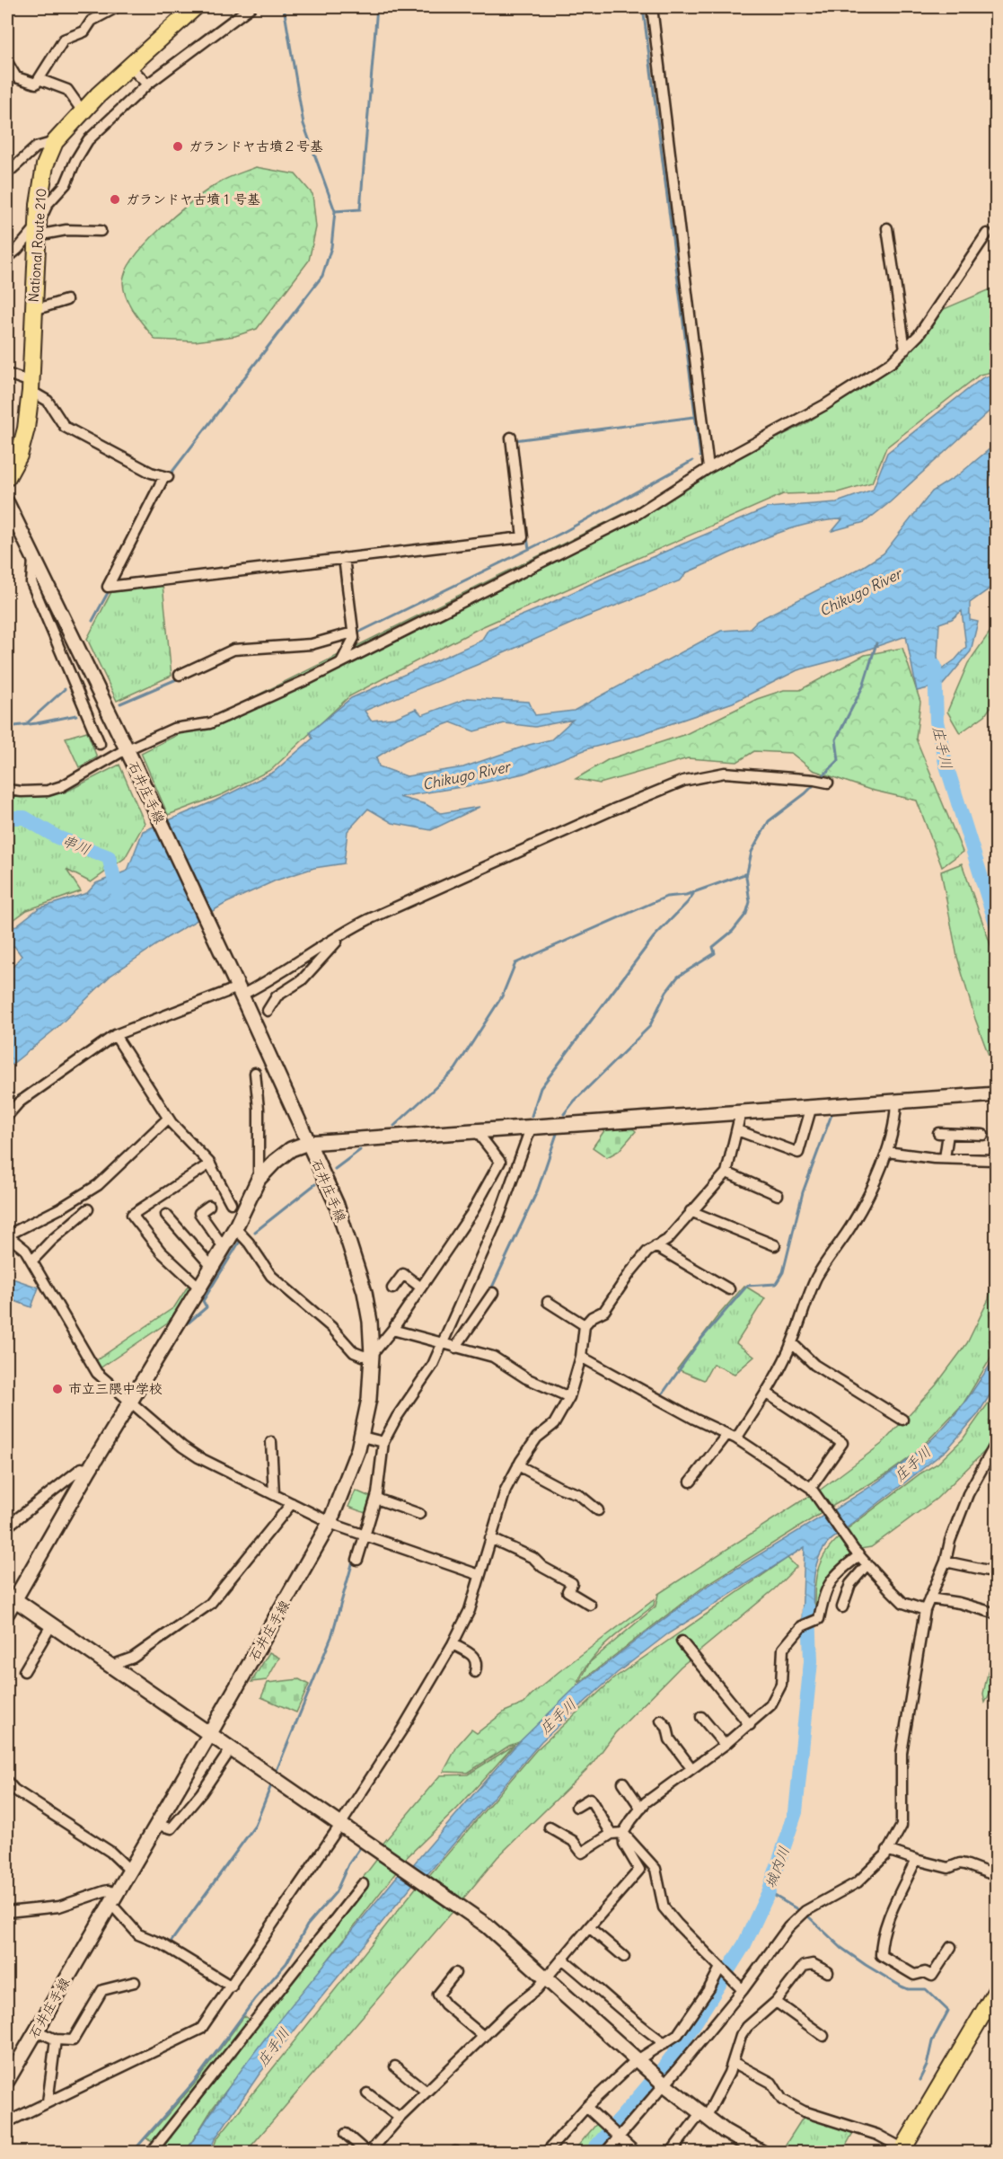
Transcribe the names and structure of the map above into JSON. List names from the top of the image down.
{
  "streets": {
    "highway": ["National Route 210"],
    "street": ["石井庄手線"]
  },
  "water": [
    "Chikugo River",
    "庄手川",
    "串川",
    "城内川"
  ],
  "places": ["ガランドヤ古墳２号基", "ガランドヤ古墳１号基", "市立三隈中学校"]
}
